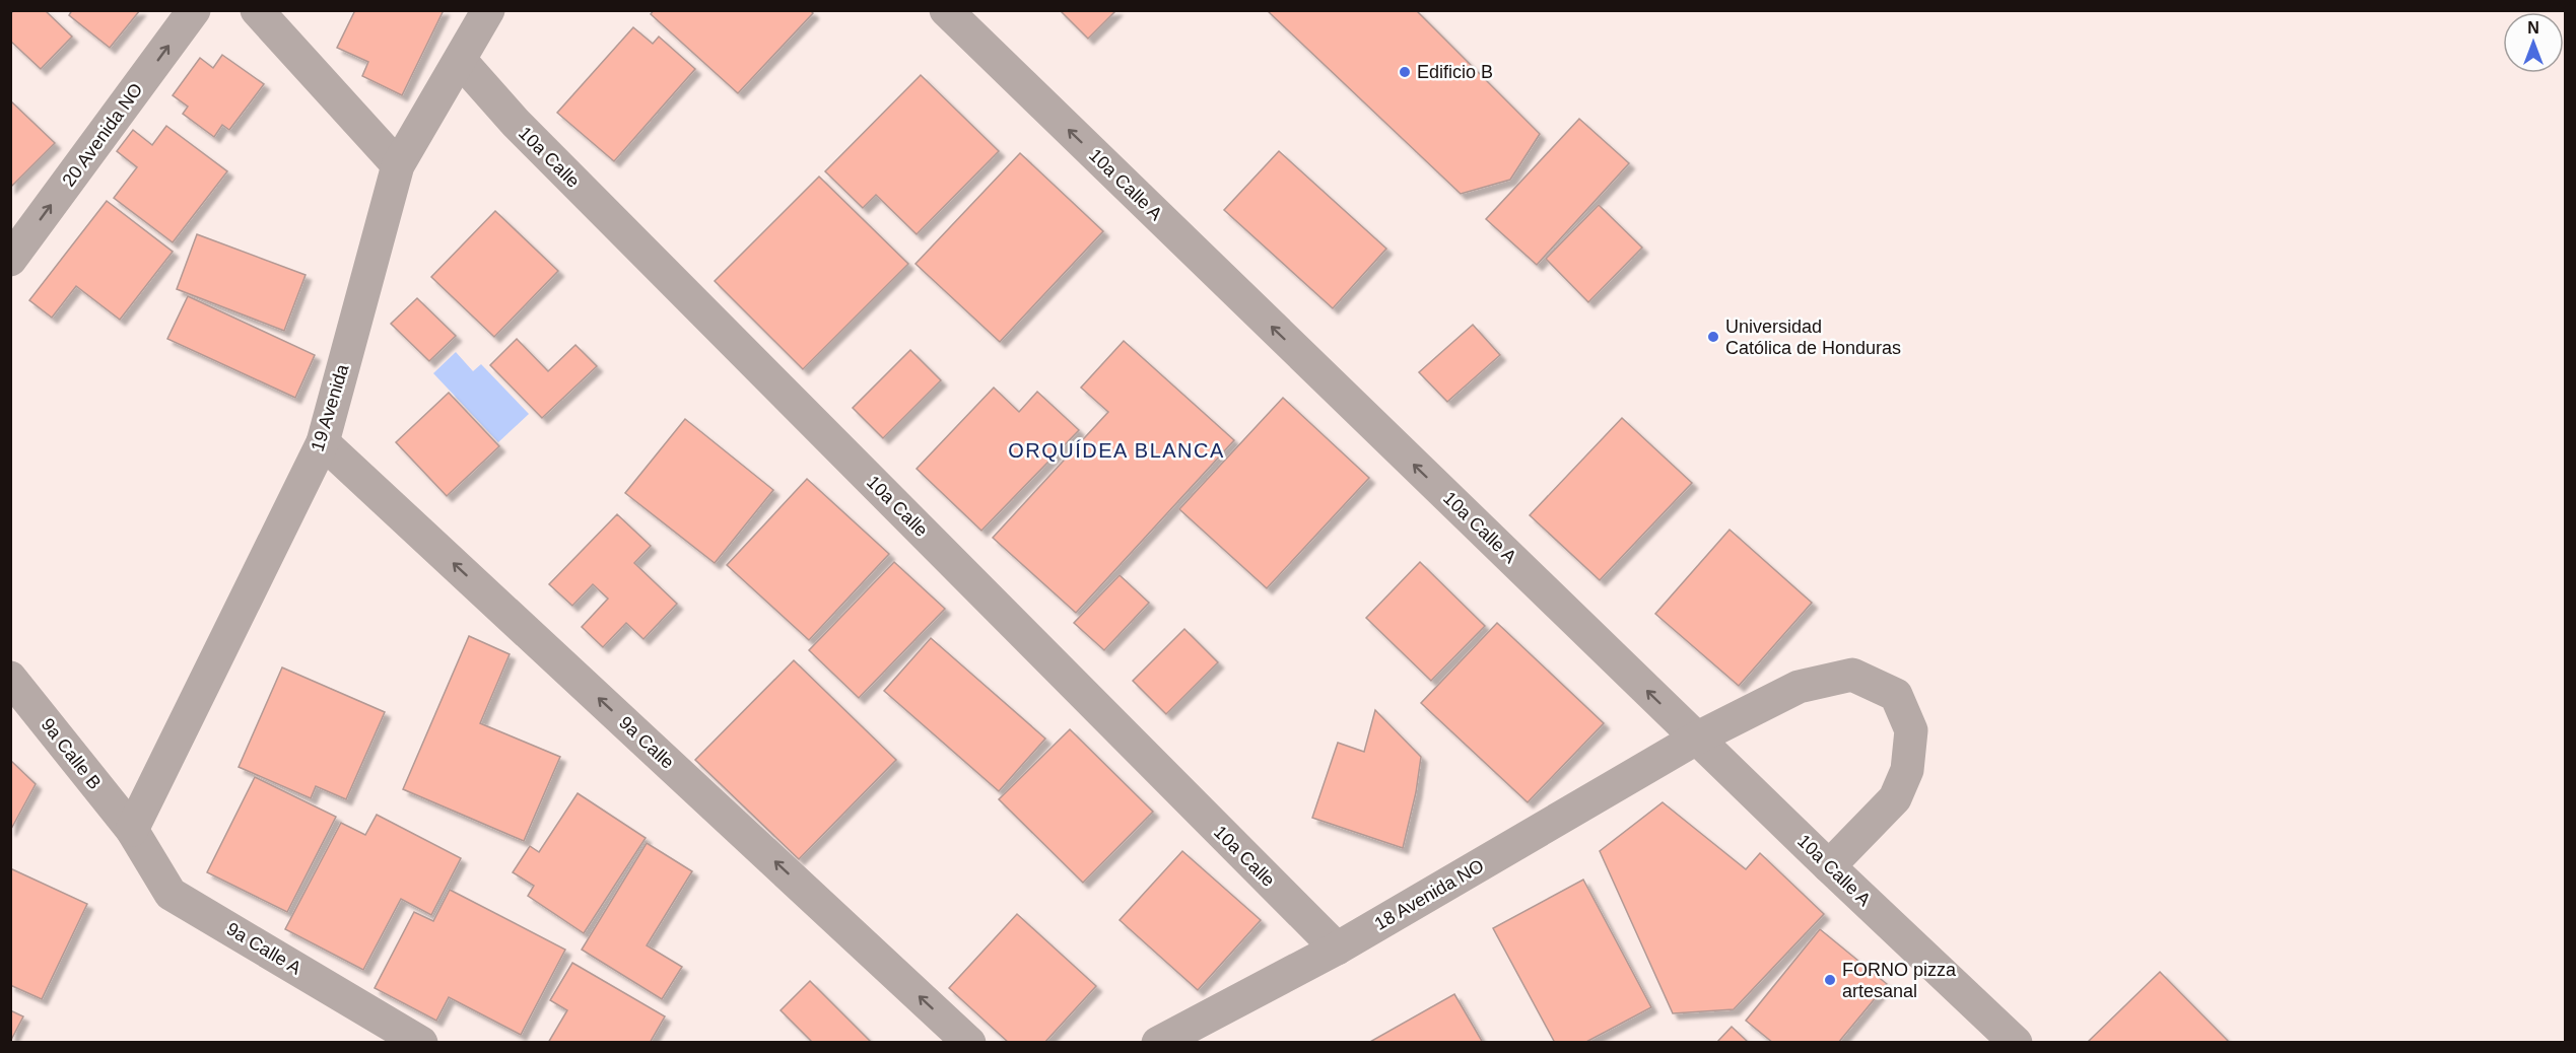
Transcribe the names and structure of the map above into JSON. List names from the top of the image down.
{
  "streets": {
    "street": [
      "20 Avenida NO",
      "10a Calle",
      "10a Calle A",
      "19 Avenida",
      "9a Calle",
      "9a Calle B",
      "18 Avenida NO",
      "9a Calle A"
    ]
  },
  "crossings": [
    ["10a Calle", "19 Avenida"],
    ["10a Calle", "18 Avenida NO"],
    ["10a Calle A", "18 Avenida NO"],
    ["19 Avenida", "9a Calle"],
    ["19 Avenida", "9a Calle B"],
    ["19 Avenida", "9a Calle A"],
    ["9a Calle B", "9a Calle A"]
  ],
  "one_way": ["20 Avenida NO", "10a Calle A", "9a Calle"],
  "districts": ["ORQUÍDEA BLANCA"],
  "places": ["Edificio B", "Universidad Católica de Honduras", "FORNO pizza artesanal"],
  "north": "top"
}
